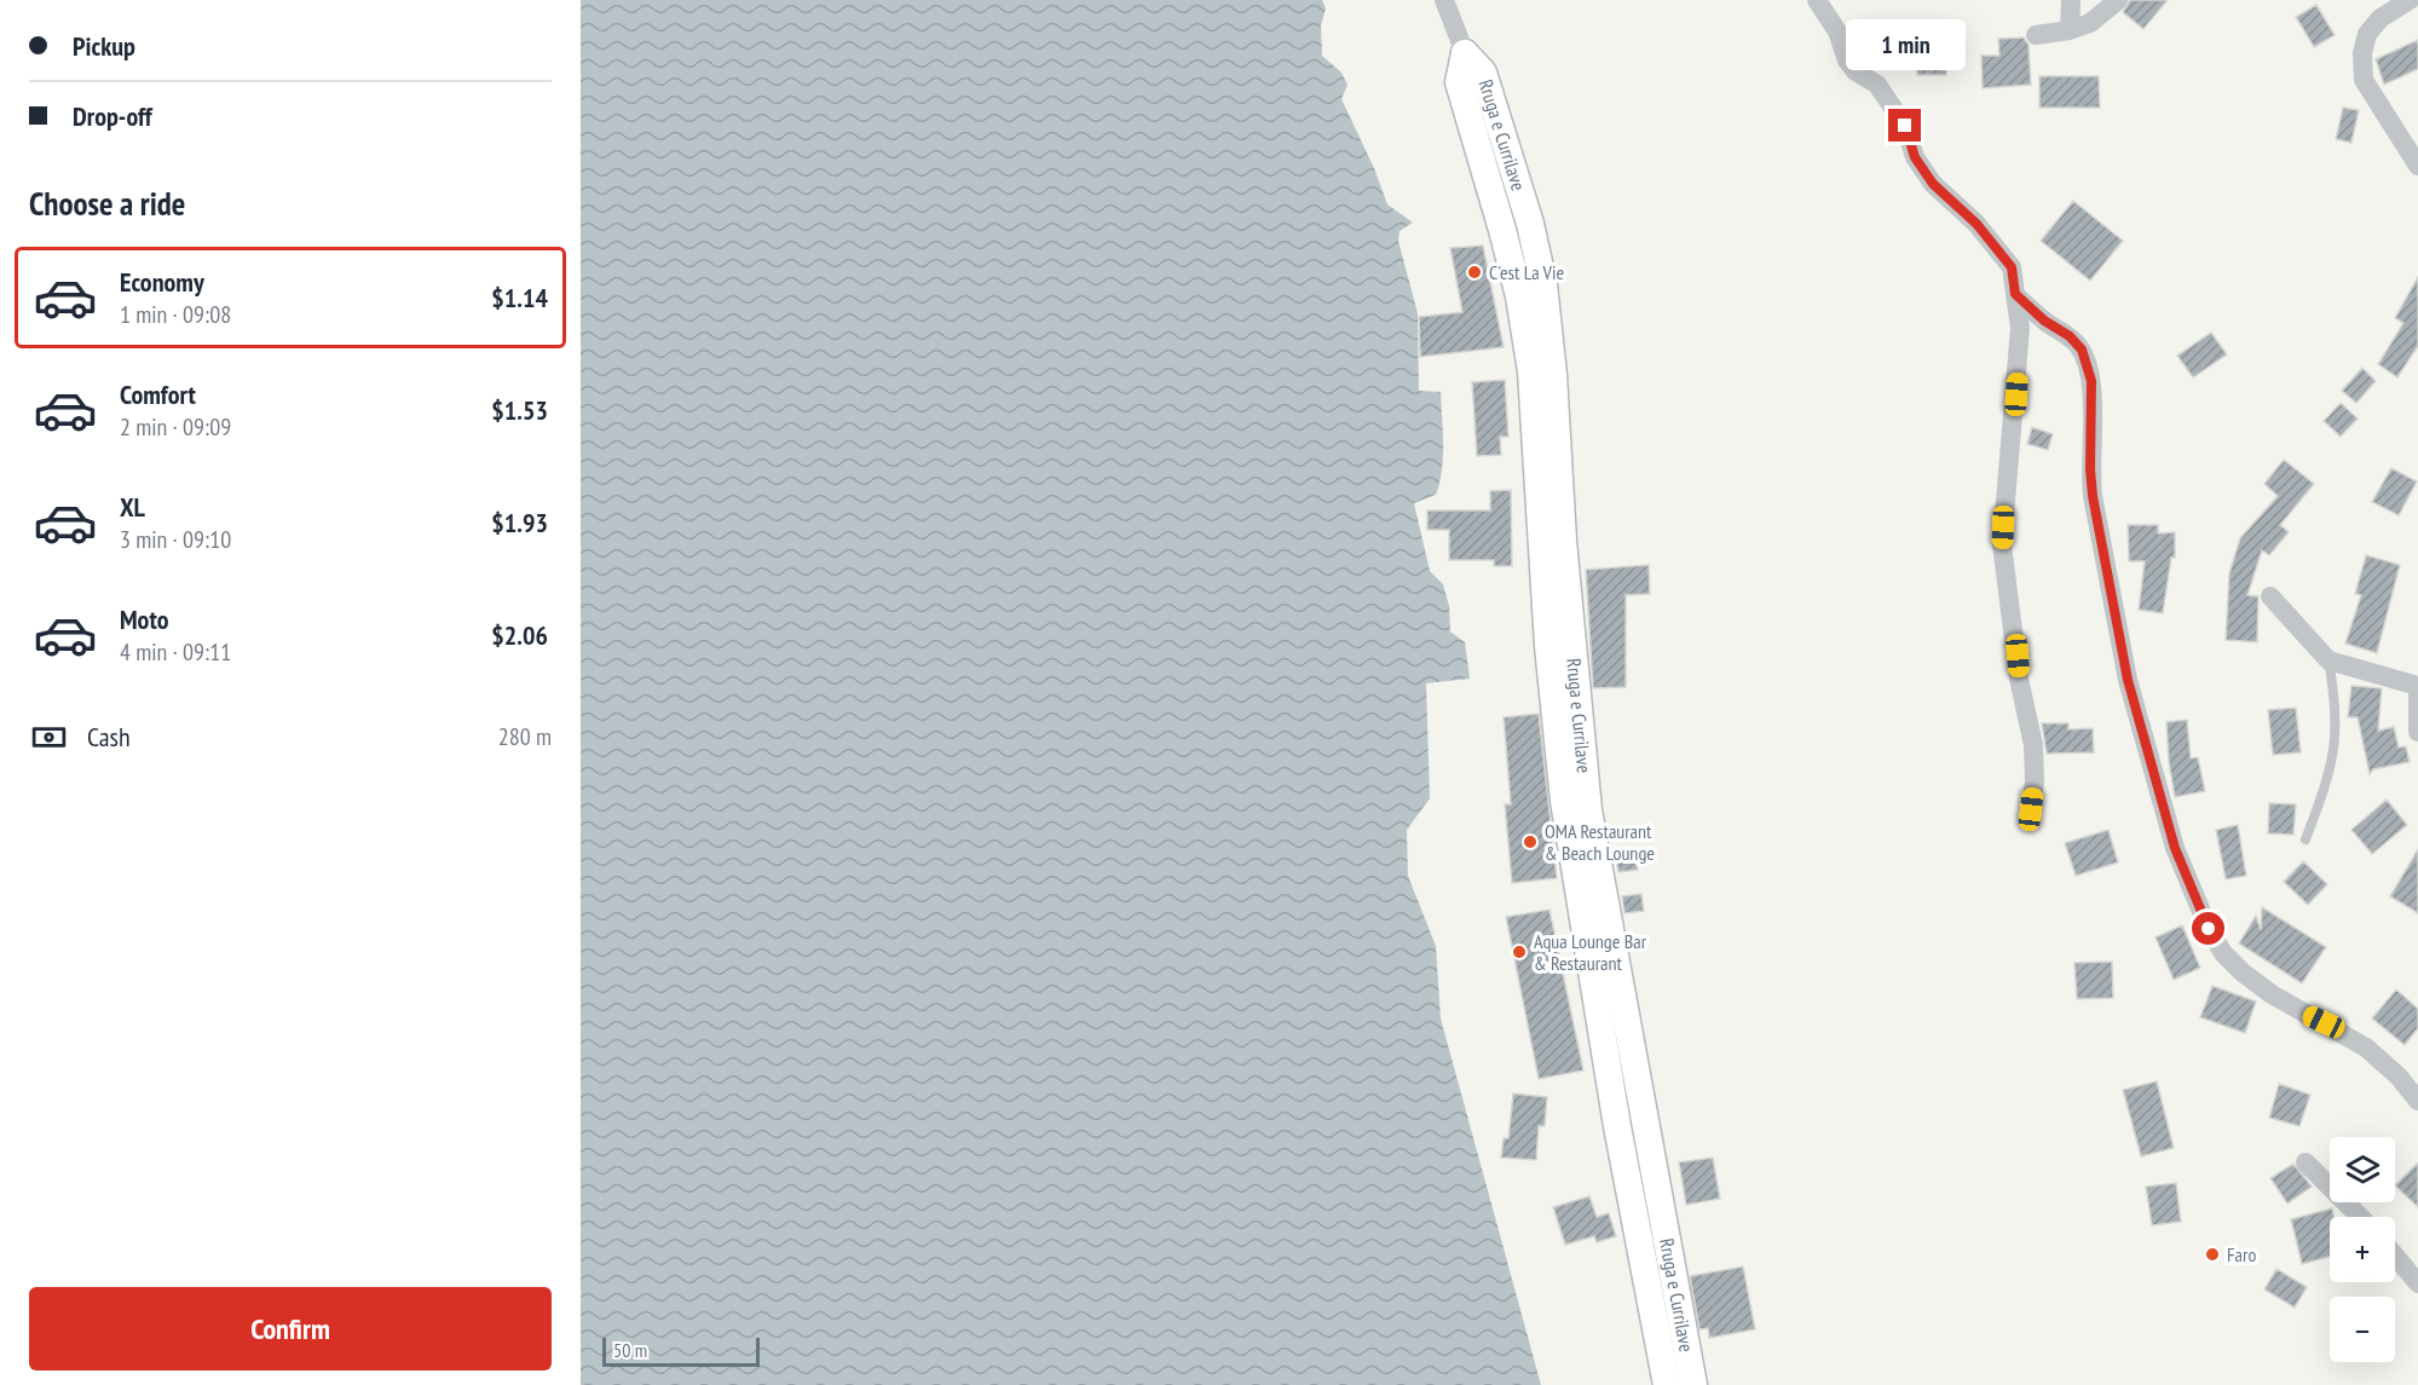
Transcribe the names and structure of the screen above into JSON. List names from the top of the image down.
{
  "streets": {
    "main road": ["Rruga e Currilave"]
  },
  "places": [
    "C'est La Vie",
    "OMA Restaurant & Beach Lounge",
    "Aqua Lounge Bar & Restaurant",
    "Faro"
  ],
  "scale_bar": "50 m",
  "page": {
    "banner": ["Pickup", "Drop-off"],
    "bubble": "1 min",
    "heading": "Choose a ride",
    "list": [
      {
        "name": "Economy",
        "note": "1 min · 09:08",
        "value": "$1.14"
      },
      {
        "name": "Comfort",
        "note": "2 min · 09:09",
        "value": "$1.53"
      },
      {
        "name": "XL",
        "note": "3 min · 09:10",
        "value": "$1.93"
      },
      {
        "name": "Moto",
        "note": "4 min · 09:11",
        "value": "$2.06"
      }
    ],
    "pay": ["Cash", "280 m"],
    "map_buttons": ["+", "−"],
    "buttons": "Confirm",
    "scale": "50 m"
  }
}
